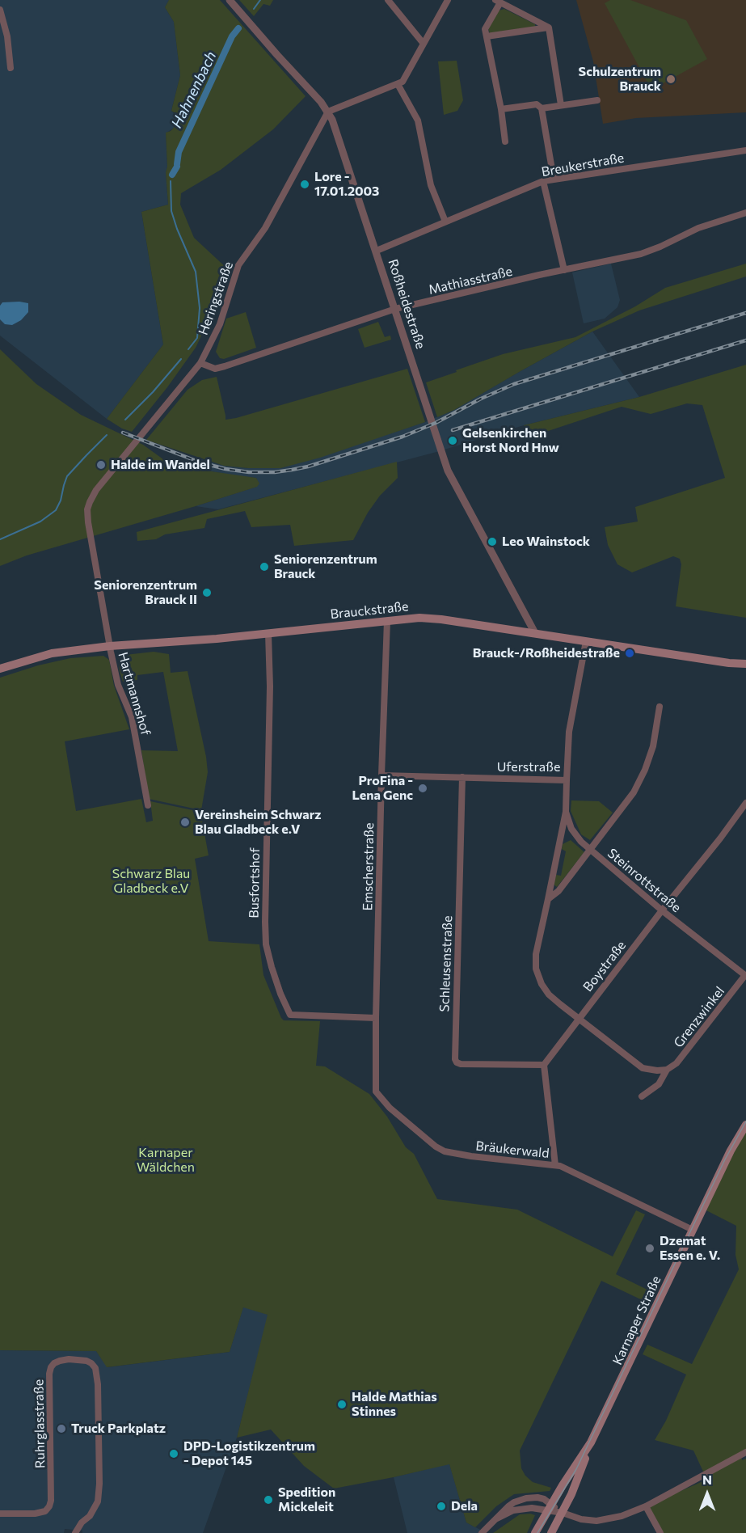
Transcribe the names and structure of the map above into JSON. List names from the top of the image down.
{
  "streets": {
    "main road": ["Brauckstraße", "Karnaper Straße"],
    "street": [
      "Breukerstraße",
      "Mathiasstraße",
      "Heringstraße",
      "Roßheidestraße",
      "Hartmannshof",
      "Uferstraße",
      "Emscherstraße",
      "Steinrottstraße",
      "Busfortshof",
      "Schleusenstraße",
      "Boystraße",
      "Grenzwinkel",
      "Bräukerwald",
      "Ruhrglasstraße"
    ]
  },
  "crossings": [
    ["Breukerstraße", "Roßheidestraße"],
    ["Mathiasstraße", "Heringstraße"],
    ["Mathiasstraße", "Roßheidestraße"],
    ["Heringstraße", "Roßheidestraße"],
    ["Heringstraße", "Brauckstraße"],
    ["Heringstraße", "Hartmannshof"],
    ["Roßheidestraße", "Brauckstraße"],
    ["Brauckstraße", "Hartmannshof"],
    ["Brauckstraße", "Uferstraße"],
    ["Brauckstraße", "Emscherstraße"],
    ["Brauckstraße", "Busfortshof"],
    ["Uferstraße", "Emscherstraße"],
    ["Uferstraße", "Steinrottstraße"],
    ["Uferstraße", "Schleusenstraße"],
    ["Emscherstraße", "Busfortshof"],
    ["Emscherstraße", "Bräukerwald"],
    ["Steinrottstraße", "Boystraße"],
    ["Steinrottstraße", "Grenzwinkel"],
    ["Schleusenstraße", "Boystraße"],
    ["Bräukerwald", "Karnaper Straße"]
  ],
  "water": ["Hahnenbach"],
  "parks": ["Schwarz Blau Gladbeck e.V", "Karnaper Wäldchen"],
  "places": [
    "Schulzentrum Brauck",
    "Lore - 17.01.2003",
    "Gelsenkirchen Horst Nord Hnw",
    "Halde im Wandel",
    "Leo Wainstock",
    "Seniorenzentrum Brauck",
    "Seniorenzentrum Brauck II",
    "Brauck-/Roßheidestraße",
    "ProFina - Lena Genc",
    "Vereinsheim Schwarz Blau Gladbeck e.V",
    "Dzemat Essen e. V.",
    "Halde Mathias Stinnes",
    "Truck Parkplatz",
    "DPD-Logistikzentrum - Depot 145",
    "Spedition Mickeleit",
    "Dela"
  ],
  "north": "top"
}
